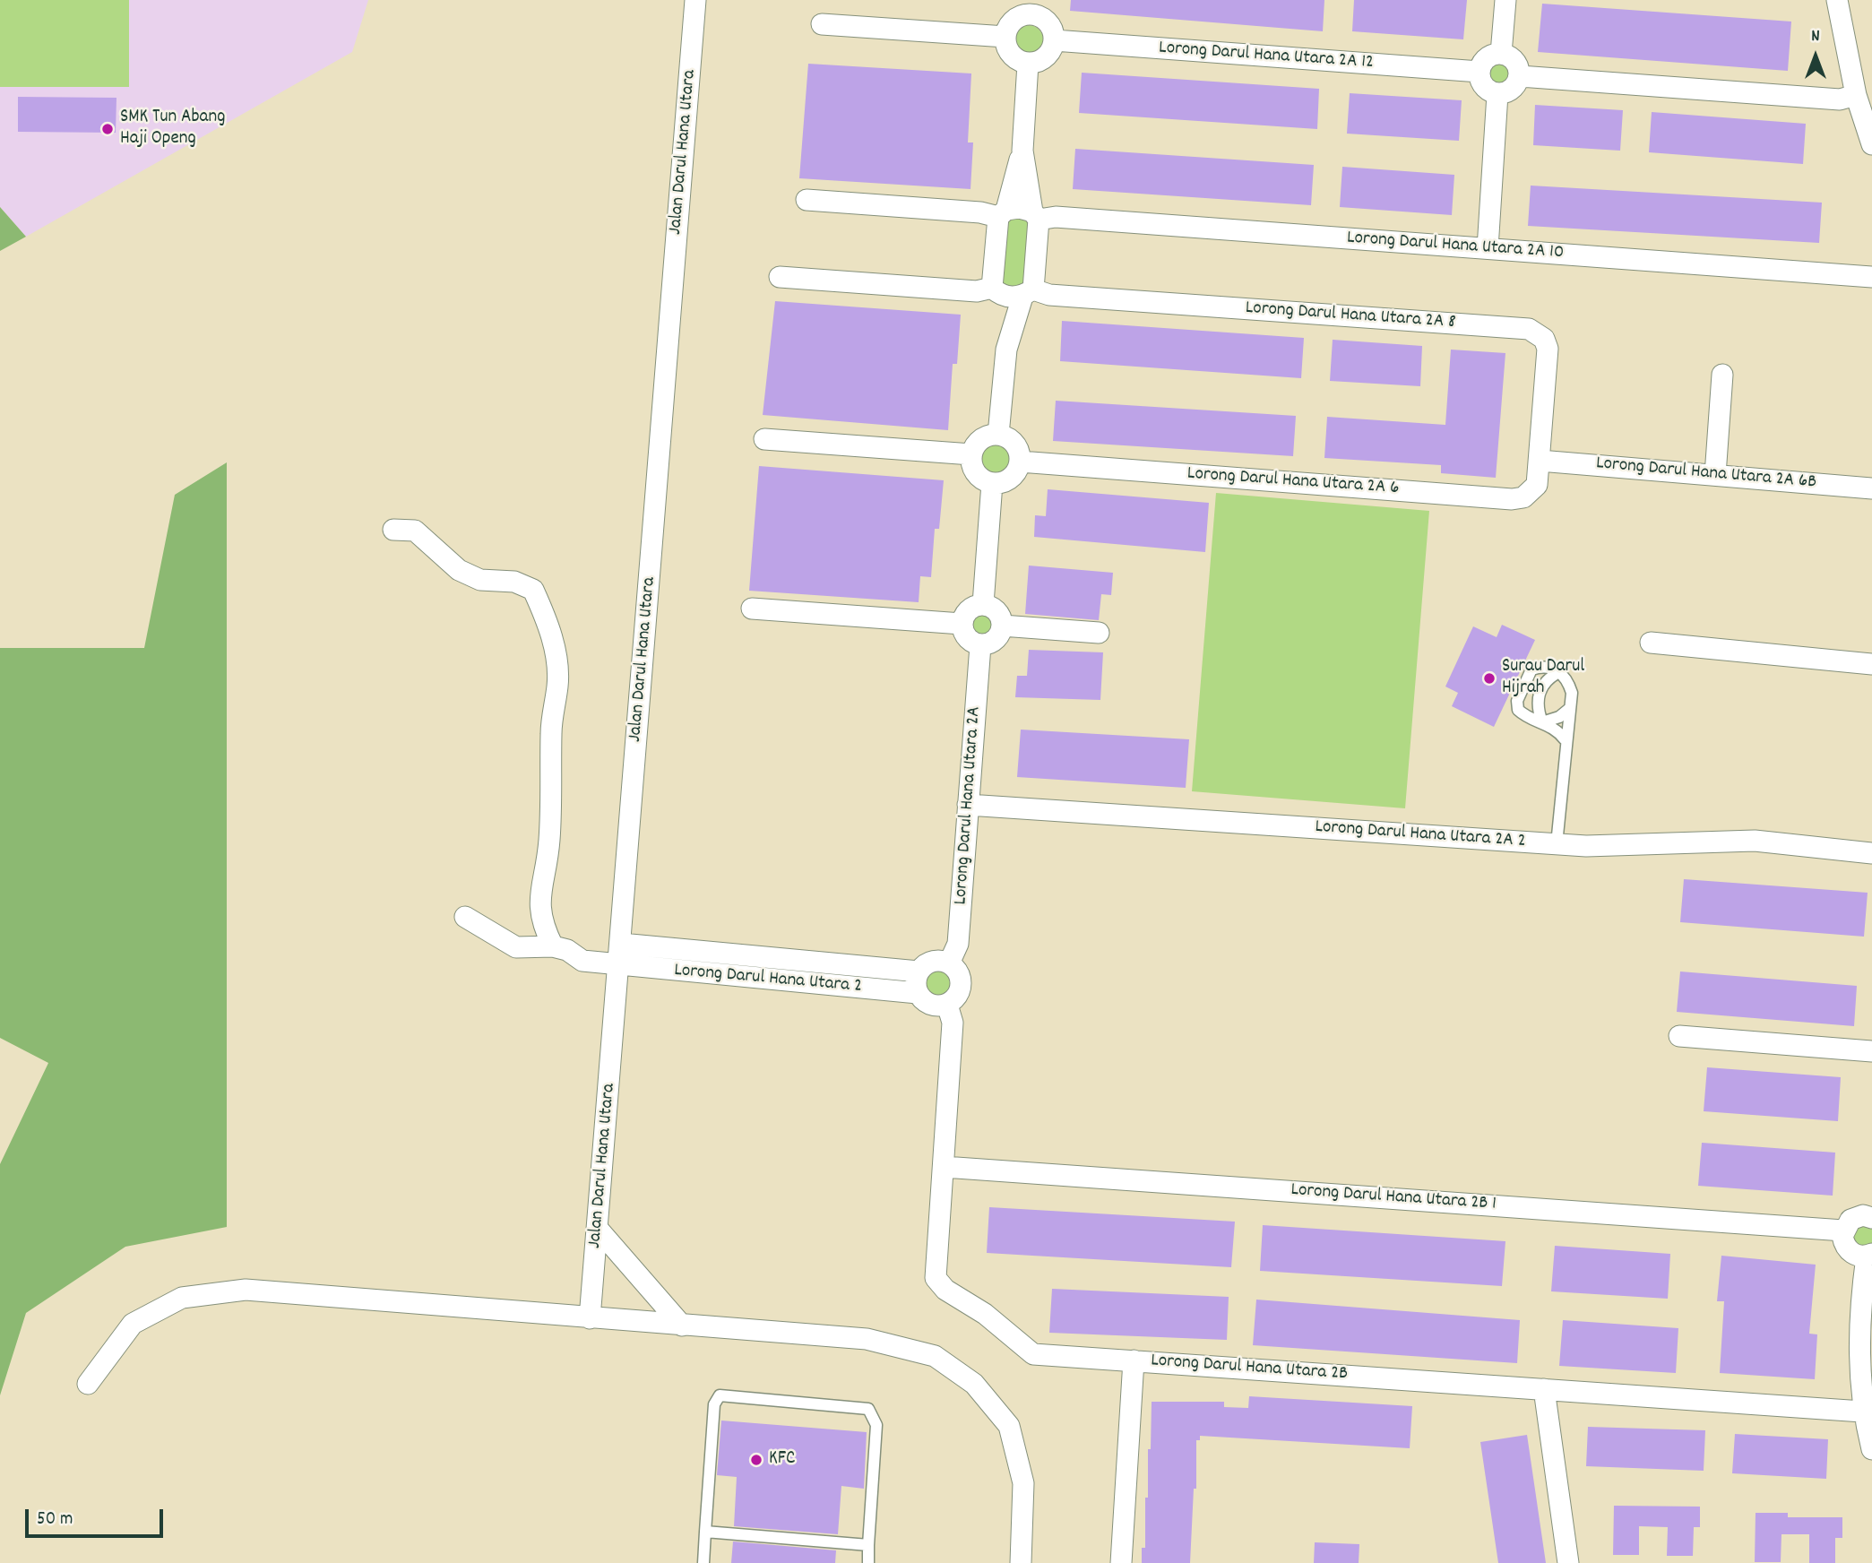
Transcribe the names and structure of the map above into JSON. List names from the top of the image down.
{
  "streets": {
    "street": [
      "Lorong Darul Hana Utara 2A 12",
      "Jalan Darul Hana Utara",
      "Lorong Darul Hana Utara 2A 10",
      "Lorong Darul Hana Utara 2A 8",
      "Lorong Darul Hana Utara 2A 6B",
      "Lorong Darul Hana Utara 2A 6",
      "Lorong Darul Hana Utara 2A",
      "Lorong Darul Hana Utara 2A 2",
      "Lorong Darul Hana Utara 2",
      "Lorong Darul Hana Utara 2B 1",
      "Lorong Darul Hana Utara 2B"
    ]
  },
  "crossings": [
    ["Jalan Darul Hana Utara", "Lorong Darul Hana Utara 2"],
    ["Lorong Darul Hana Utara 2A 8", "Lorong Darul Hana Utara 2A 6B"],
    ["Lorong Darul Hana Utara 2A 8", "Lorong Darul Hana Utara 2A 6"],
    ["Lorong Darul Hana Utara 2A 6B", "Lorong Darul Hana Utara 2A 6"],
    ["Lorong Darul Hana Utara 2A", "Lorong Darul Hana Utara 2A 2"],
    ["Lorong Darul Hana Utara 2A", "Lorong Darul Hana Utara 2"],
    ["Lorong Darul Hana Utara 2A", "Lorong Darul Hana Utara 2B"],
    ["Lorong Darul Hana Utara 2", "Lorong Darul Hana Utara 2B"],
    ["Lorong Darul Hana Utara 2B 1", "Lorong Darul Hana Utara 2B"]
  ],
  "places": ["SMK Tun Abang Haji Openg", "Surau Darul Hijrah", "KFC"],
  "scale_bar": "50 m",
  "north": "top"
}
